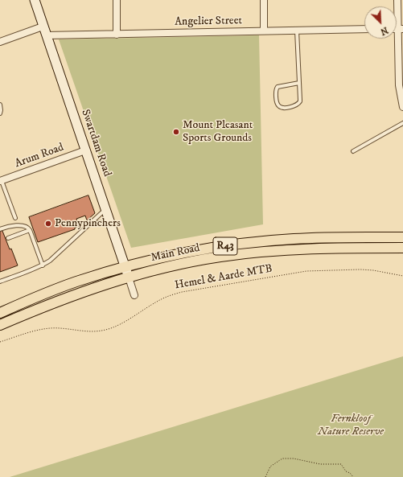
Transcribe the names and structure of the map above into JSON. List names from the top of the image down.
{
  "streets": {
    "main road": ["R43", "Main Road"],
    "street": ["Angelier Street", "Swartdam Road", "Arum Road"],
    "path": ["Hemel & Aarde MTB"]
  },
  "crossings": [
    ["Angelier Street", "Swartdam Road"],
    ["Swartdam Road", "Arum Road"],
    ["Swartdam Road", "Main Road"]
  ],
  "parks": ["Fernkloof Nature Reserve"],
  "places": ["Mount Pleasant Sports Grounds", "Pennypinchers"],
  "north": "bottom right"
}
